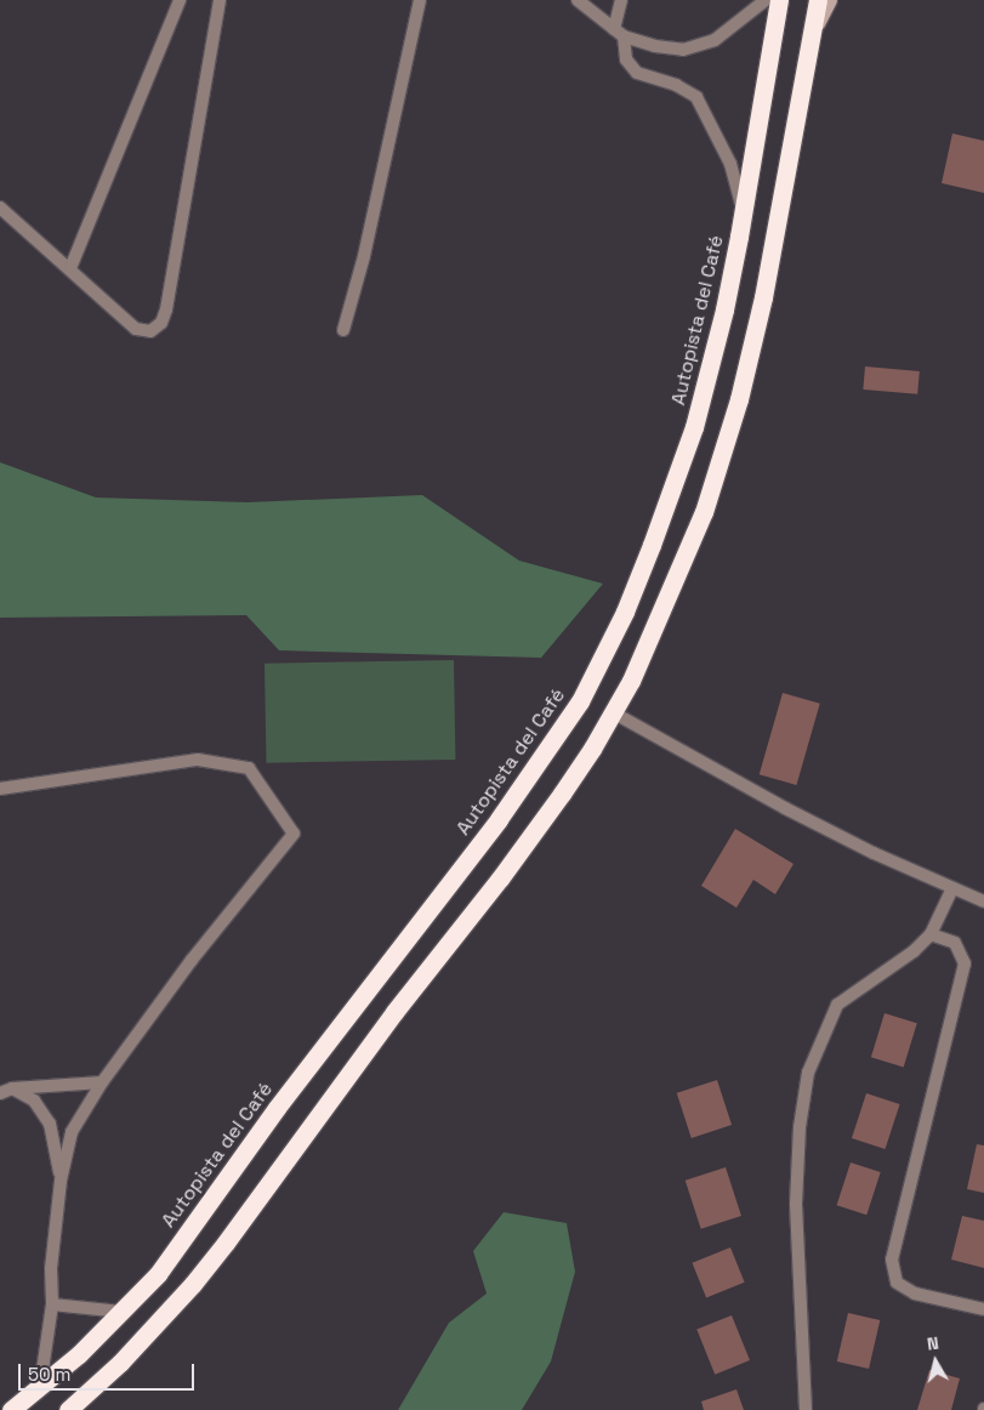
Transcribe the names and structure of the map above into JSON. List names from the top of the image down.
{
  "streets": {
    "highway": ["Autopista del Café"]
  },
  "scale_bar": "50 m",
  "north": "top"
}
